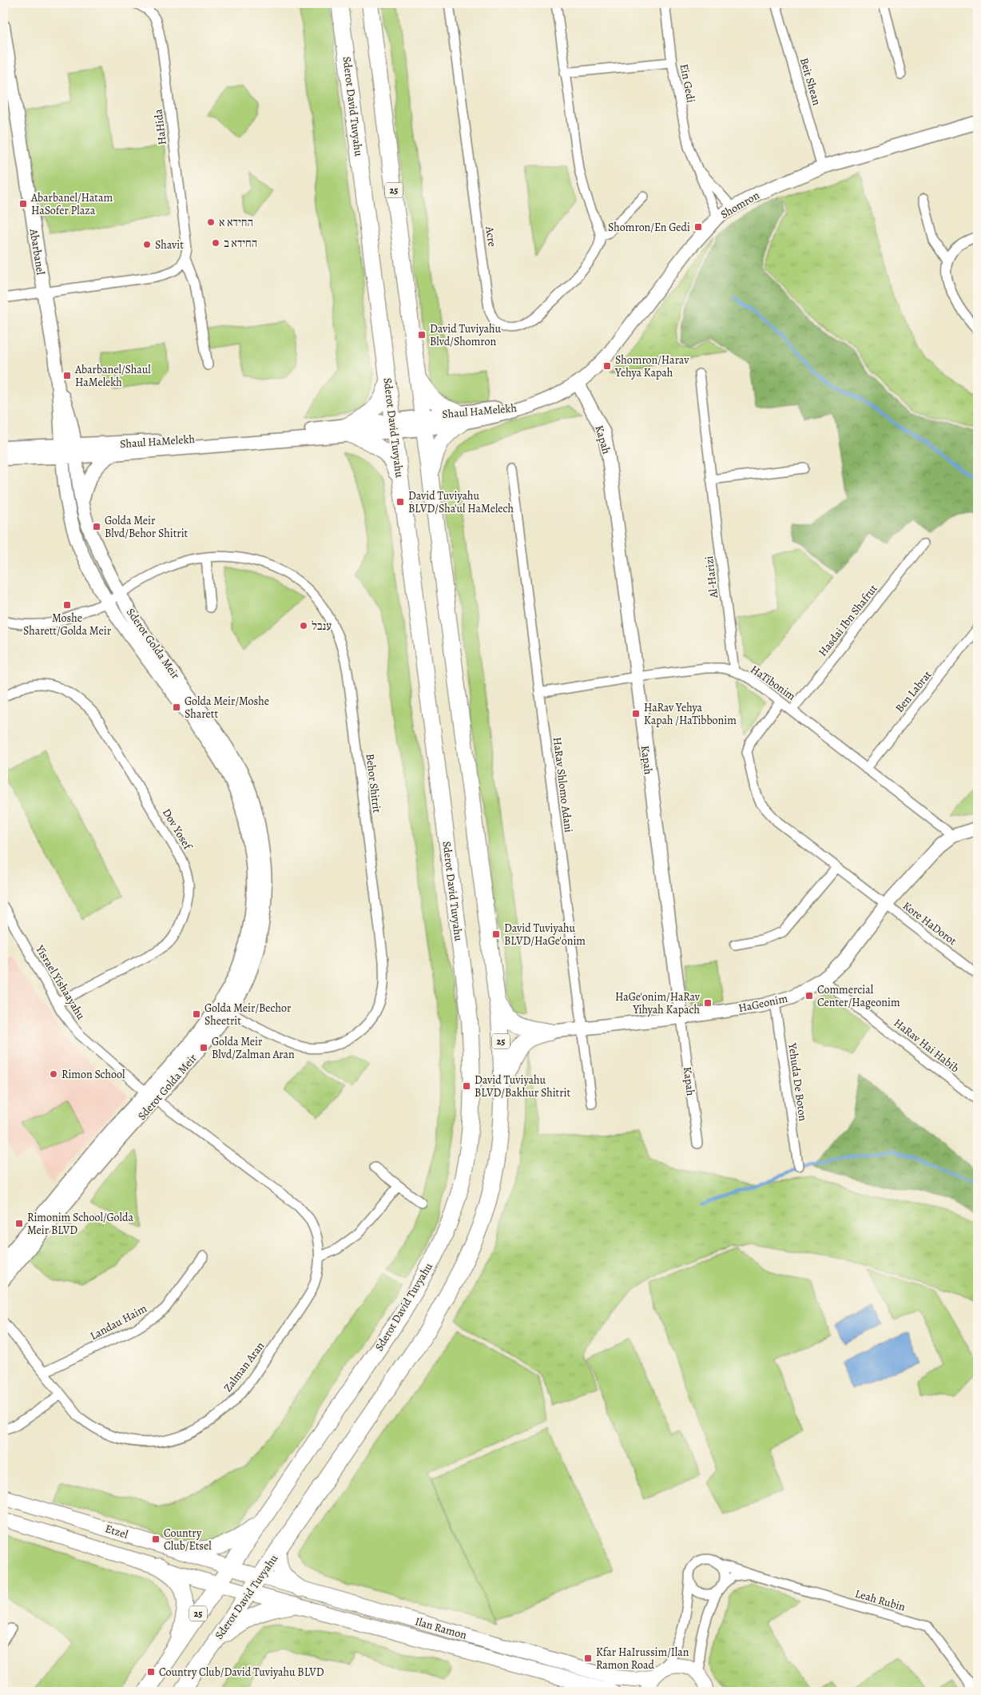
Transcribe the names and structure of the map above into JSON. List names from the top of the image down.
{
  "streets": {
    "highway": ["Sderot David Tuvyahu", "25"],
    "main road": ["Etzel", "Ilan Ramon"],
    "street": [
      "Beit Shean",
      "Ein Gedi",
      "HaHida",
      "Shomron",
      "Acre",
      "Abarbanel",
      "Shaul HaMelekh",
      "Kapah",
      "Al-Harizi",
      "Hasdai Ibn Shafrut",
      "Sderot Golda Meir",
      "HaTibonim",
      "Ben Labrat",
      "Behor Shitrit",
      "HaRav Shlomo Adani",
      "Dov Yosef",
      "Kore HaDorot",
      "Yisrael Yishaayahu",
      "HaGeonim",
      "HaRav Hai Habib",
      "Yehuda De Boton",
      "Landau Haim",
      "Zalman Aran",
      "Leah Rubin"
    ]
  },
  "crossings": [
    ["Beit Shean", "Shomron"],
    ["Ein Gedi", "Shomron"],
    ["Sderot David Tuvyahu", "Shaul HaMelekh"],
    ["Sderot David Tuvyahu", "Etzel"],
    ["Sderot David Tuvyahu", "Ilan Ramon"],
    ["Shomron", "Shaul HaMelekh"],
    ["Shomron", "Kapah"],
    ["Abarbanel", "Shaul HaMelekh"],
    ["Abarbanel", "Sderot Golda Meir"],
    ["Shaul HaMelekh", "Sderot Golda Meir"],
    ["Kapah", "HaTibonim"],
    ["Kapah", "HaGeonim"],
    ["Al-Harizi", "HaTibonim"],
    ["Hasdai Ibn Shafrut", "HaTibonim"],
    ["Sderot Golda Meir", "Behor Shitrit"],
    ["Sderot Golda Meir", "Yisrael Yishaayahu"],
    ["Sderot Golda Meir", "Zalman Aran"],
    ["HaTibonim", "Ben Labrat"],
    ["HaTibonim", "HaRav Shlomo Adani"],
    ["HaTibonim", "Kore HaDorot"],
    ["HaTibonim", "HaGeonim"],
    ["HaRav Shlomo Adani", "HaGeonim"],
    ["Dov Yosef", "Yisrael Yishaayahu"],
    ["Kore HaDorot", "HaGeonim"],
    ["Yisrael Yishaayahu", "Zalman Aran"],
    ["HaGeonim", "HaRav Hai Habib"],
    ["HaGeonim", "Yehuda De Boton"],
    ["Landau Haim", "Zalman Aran"],
    ["Etzel", "Ilan Ramon"]
  ],
  "places": {
    "transit": [
      "Abarbanel/Hatam HaSofer Plaza",
      "Shomron/En Gedi",
      "David Tuviyahu Blvd/Shomron",
      "Shomron/Harav Yehya Kapah",
      "Abarbanel/Shaul HaMelekh",
      "David Tuviyahu BLVD/Sha'ul HaMelech",
      "Golda Meir Blvd/Behor Shitrit",
      "Moshe Sharett/Golda Meir",
      "Golda Meir/Moshe Sharett",
      "HaRav Yehya Kapah /HaTibbonim",
      "David Tuviyahu BLVD/HaGe'onim",
      "Commercial Center/Hageonim",
      "HaGe'onim/HaRav Yihyah Kapach",
      "Golda Meir/Bechor Sheetrit",
      "Golda Meir Blvd/Zalman Aran",
      "David Tuviyahu BLVD/Bakhur Shitrit",
      "Rimonim School/Golda Meir BLVD",
      "Country Club/Etsel",
      "Kfar HaIrussim/Ilan Ramon Road",
      "Country Club/David Tuviyahu BLVD"
    ],
    "other": [
      "החידא א",
      "החידא ב",
      "Shavit",
      "ענבל",
      "Rimon School"
    ]
  }
}
